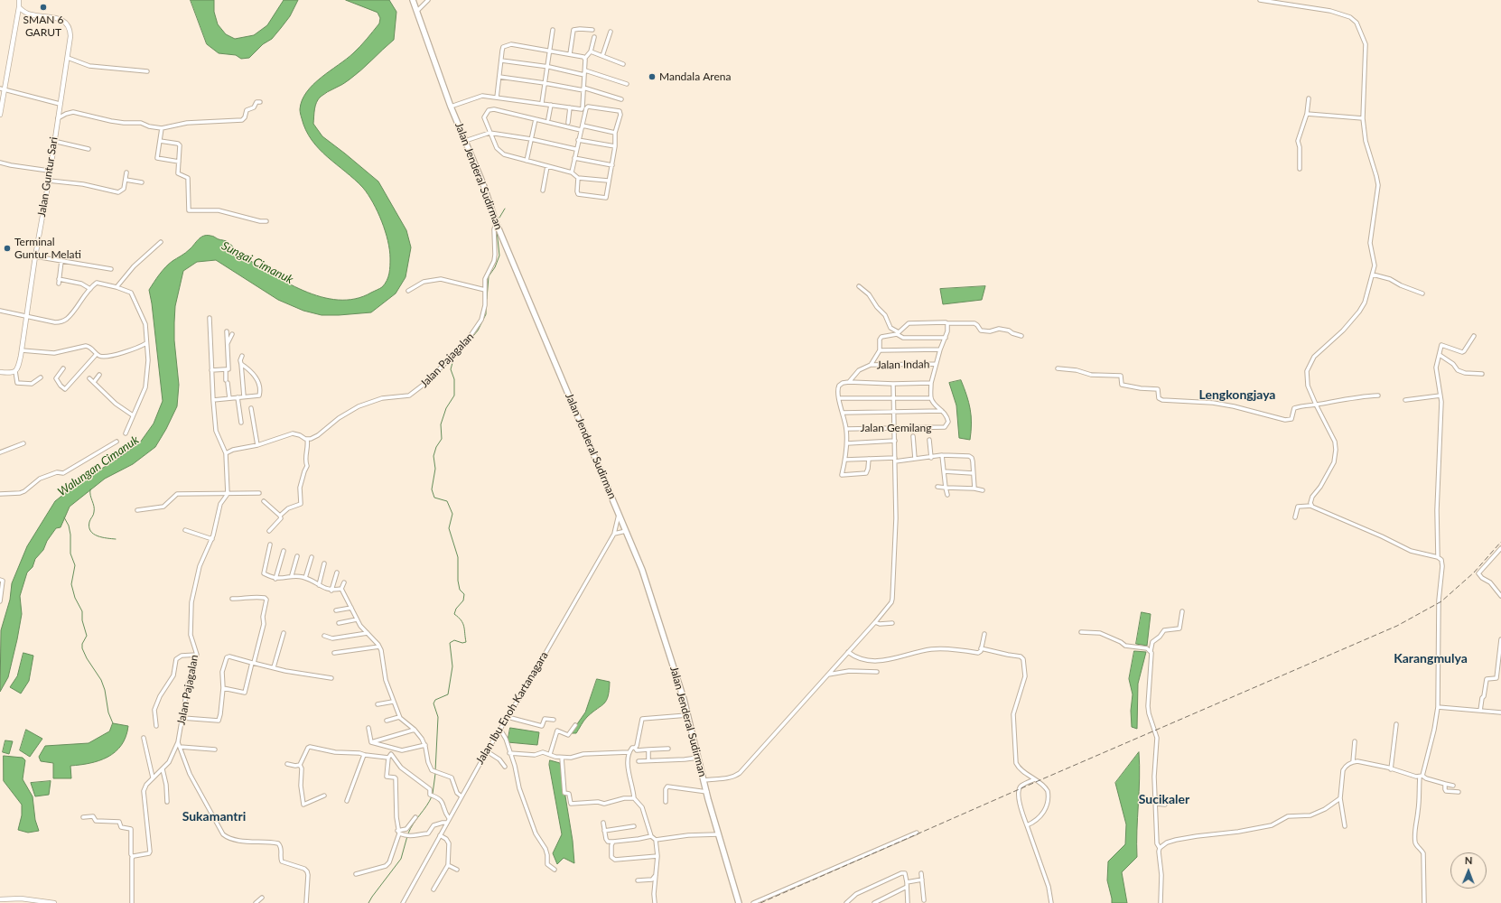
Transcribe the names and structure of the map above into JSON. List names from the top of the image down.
{
  "streets": {
    "main road": ["Jalan Jenderal Sudirman"],
    "street": [
      "Jalan Guntur Sari",
      "Jalan Pajagalan",
      "Jalan Indah",
      "Jalan Gemilang",
      "Jalan Ibu Enoh Kartanagara"
    ]
  },
  "crossings": [
    ["Jalan Jenderal Sudirman", "Jalan Pajagalan"],
    ["Jalan Jenderal Sudirman", "Jalan Ibu Enoh Kartanagara"]
  ],
  "districts": [
    "Lengkongjaya",
    "Karangmulya",
    "Sucikaler",
    "Sukamantri"
  ],
  "water": ["Sungai Cimanuk", "Walungan Cimanuk"],
  "places": ["SMAN 6 GARUT", "Mandala Arena", "Terminal Guntur Melati"],
  "north": "top"
}
